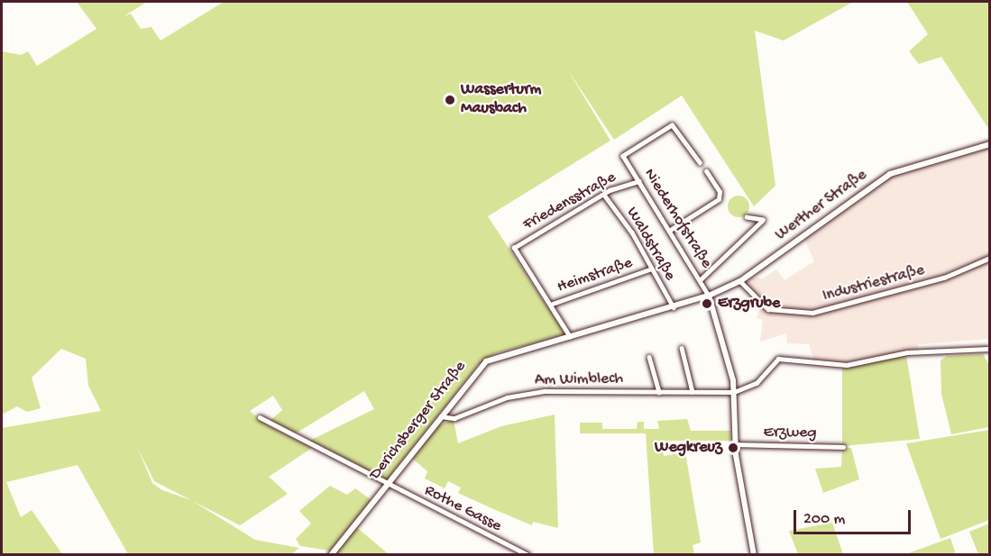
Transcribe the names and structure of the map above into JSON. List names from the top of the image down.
{
  "streets": {
    "street": [
      "Friedensstraße",
      "Werther Straße",
      "Niederhofstraße",
      "Waldstraße",
      "Heimstraße",
      "Industriestraße",
      "Am Wimblech",
      "Derichsberger Straße",
      "Erzweg",
      "Rothe Gasse"
    ]
  },
  "crossings": [
    ["Friedensstraße", "Niederhofstraße"],
    ["Friedensstraße", "Waldstraße"],
    ["Friedensstraße", "Heimstraße"],
    ["Werther Straße", "Niederhofstraße"],
    ["Werther Straße", "Industriestraße"],
    ["Werther Straße", "Derichsberger Straße"],
    ["Niederhofstraße", "Derichsberger Straße"],
    ["Waldstraße", "Heimstraße"],
    ["Waldstraße", "Derichsberger Straße"],
    ["Am Wimblech", "Derichsberger Straße"],
    ["Derichsberger Straße", "Rothe Gasse"]
  ],
  "places": ["Wasserturm Mausbach", "Erzgrube", "Wegkreuz"],
  "scale_bar": "200 m"
}
